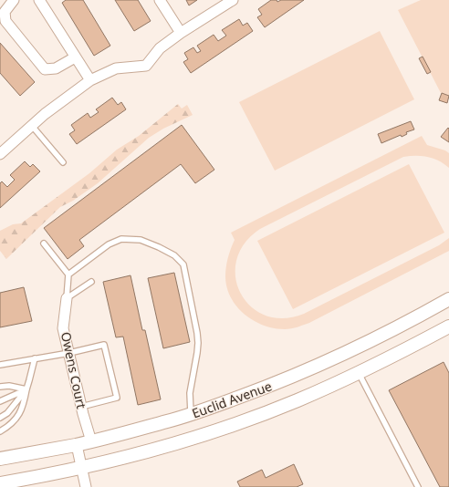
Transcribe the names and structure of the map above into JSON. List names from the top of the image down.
{
  "streets": {
    "street": ["Owens Court", "Euclid Avenue"]
  },
  "crossings": [
    ["Owens Court", "Euclid Avenue"]
  ]
}
